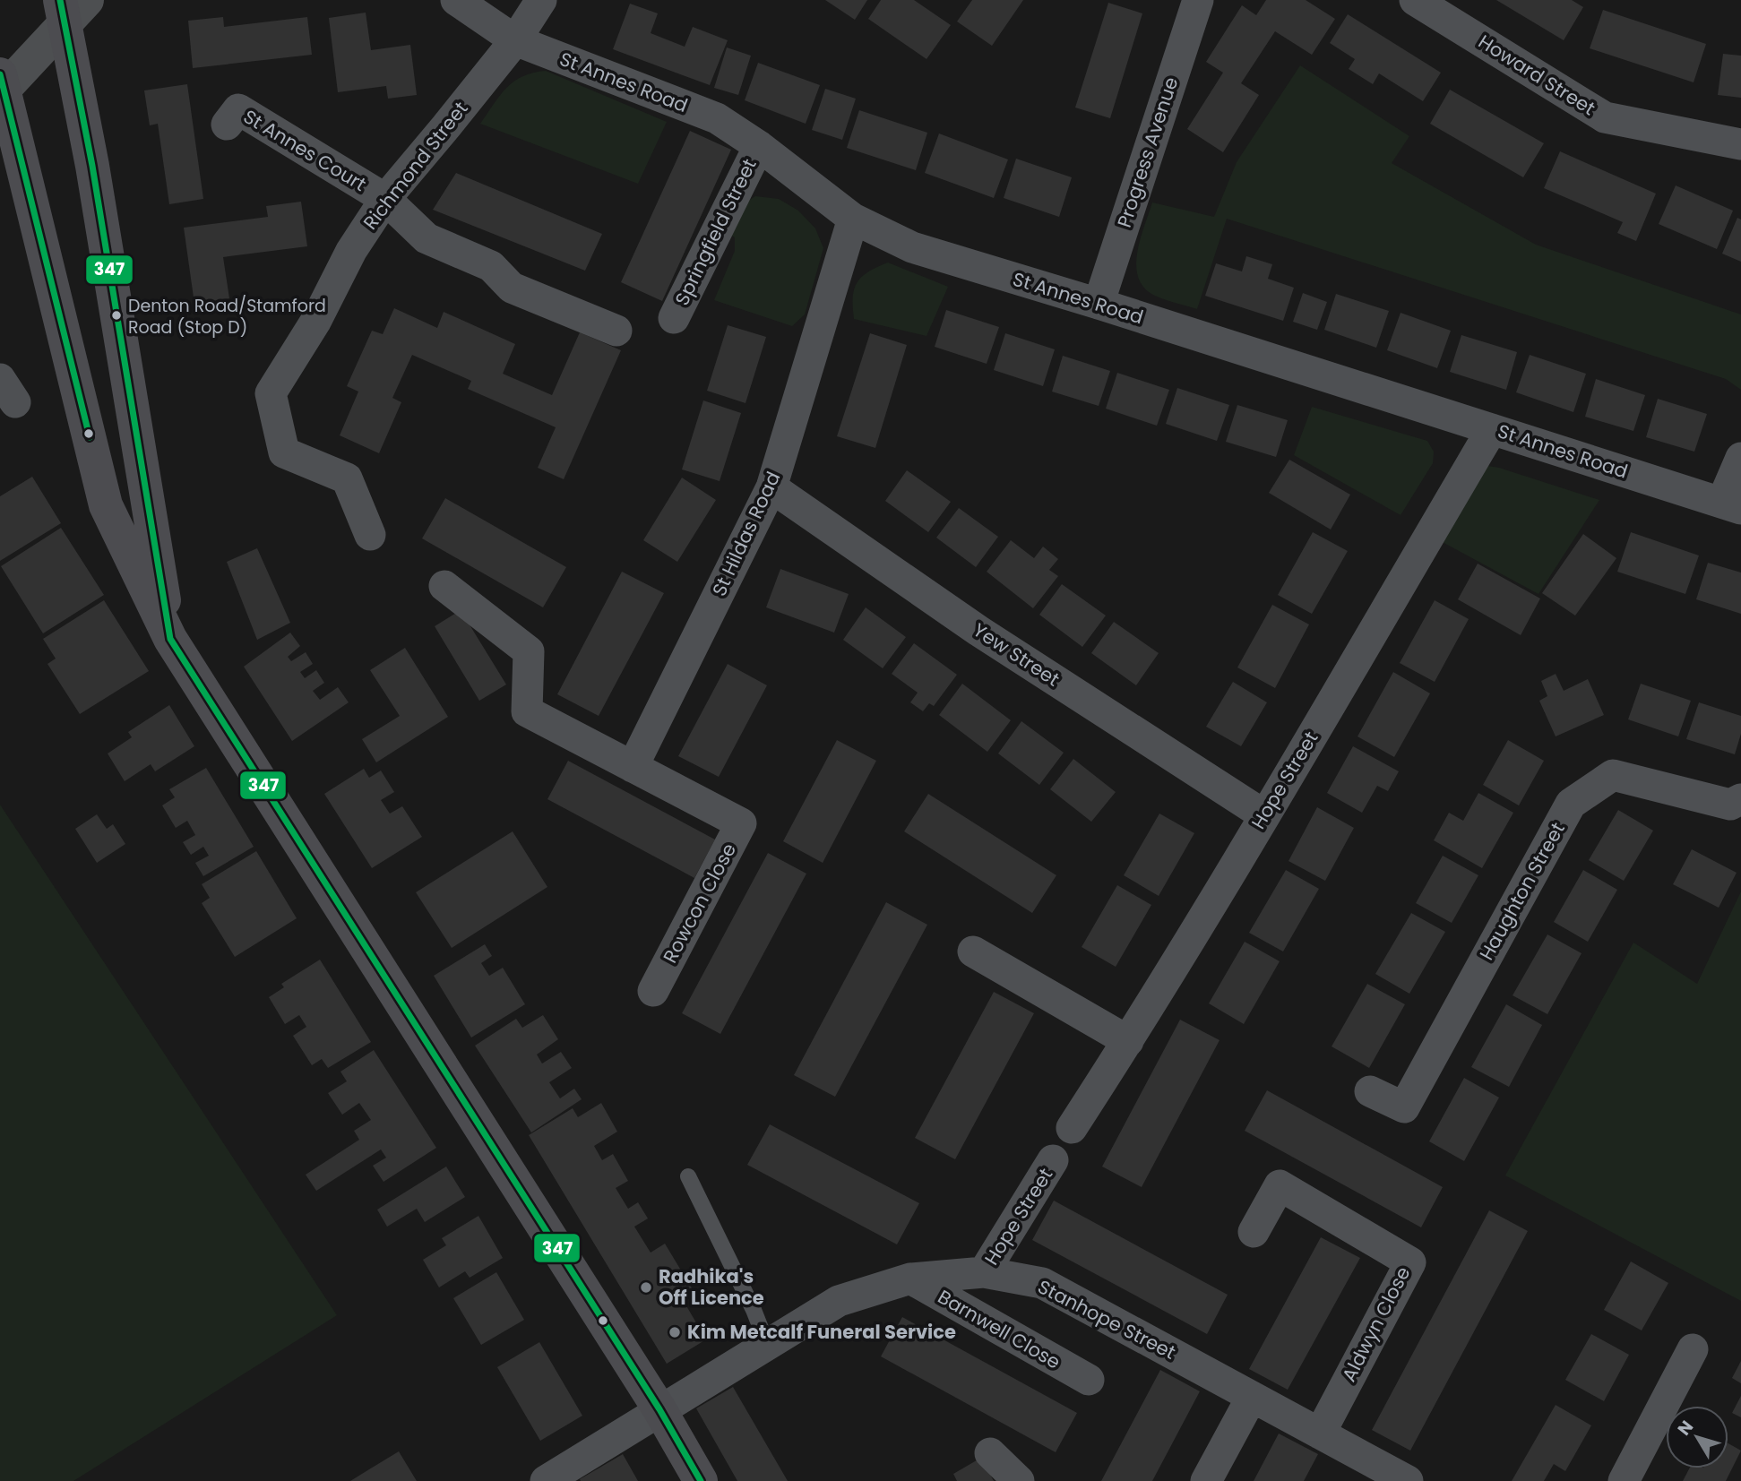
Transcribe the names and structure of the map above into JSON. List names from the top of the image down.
{
  "streets": {
    "street": [
      "Howard Street",
      "St Annes Road",
      "St Annes Court",
      "Progress Avenue",
      "Richmond Street",
      "Springfield Street",
      "St Hildas Road",
      "Yew Street",
      "Hope Street",
      "Haughton Street",
      "Rowcon Close",
      "Stanhope Street",
      "Aldwyn Close",
      "Barnwell Close"
    ]
  },
  "crossings": [
    ["St Annes Road", "Progress Avenue"],
    ["St Annes Road", "Richmond Street"],
    ["St Annes Road", "Springfield Street"],
    ["St Annes Road", "St Hildas Road"],
    ["St Annes Road", "Hope Street"],
    ["St Annes Court", "Richmond Street"],
    ["St Hildas Road", "Yew Street"],
    ["St Hildas Road", "Rowcon Close"],
    ["Yew Street", "Hope Street"],
    ["Hope Street", "Stanhope Street"],
    ["Stanhope Street", "Aldwyn Close"],
    ["Stanhope Street", "Barnwell Close"]
  ],
  "places": ["Denton Road/Stamford Road (Stop D)", "Radhika's Off Licence", "Kim Metcalf Funeral Service"],
  "lines": ["transit line 347"],
  "north": "top left"
}
